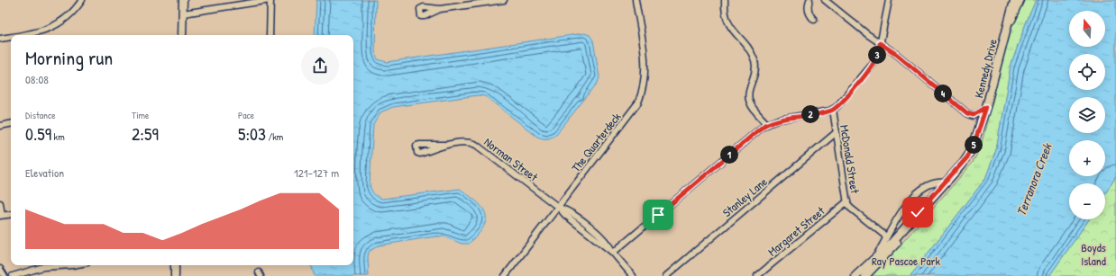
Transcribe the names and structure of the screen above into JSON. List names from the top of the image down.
{
  "streets": {
    "street": [
      "Kennedy Drive",
      "The Quarterdeck",
      "Norman Street",
      "McDonald Street",
      "Stanley Lane",
      "Margaret Street"
    ]
  },
  "crossings": [
    ["The Quarterdeck", "Norman Street"],
    ["McDonald Street", "Stanley Lane"],
    ["McDonald Street", "Margaret Street"]
  ],
  "water": ["Terranora Creek"],
  "parks": ["Boyds Island", "Ray Pascoe Park"],
  "north": "top",
  "page": {
    "map_buttons": ["+", "−"],
    "heading": ["Morning run", "08:08"],
    "pins": [
      "3",
      "4",
      "2",
      "5",
      "1"
    ],
    "stats": [
      ["Distance", "0.59 km"],
      ["Time", "2:59"],
      ["Pace", "5:03 /km"]
    ],
    "chart": ["Elevation", "121–127 m"]
  }
}
